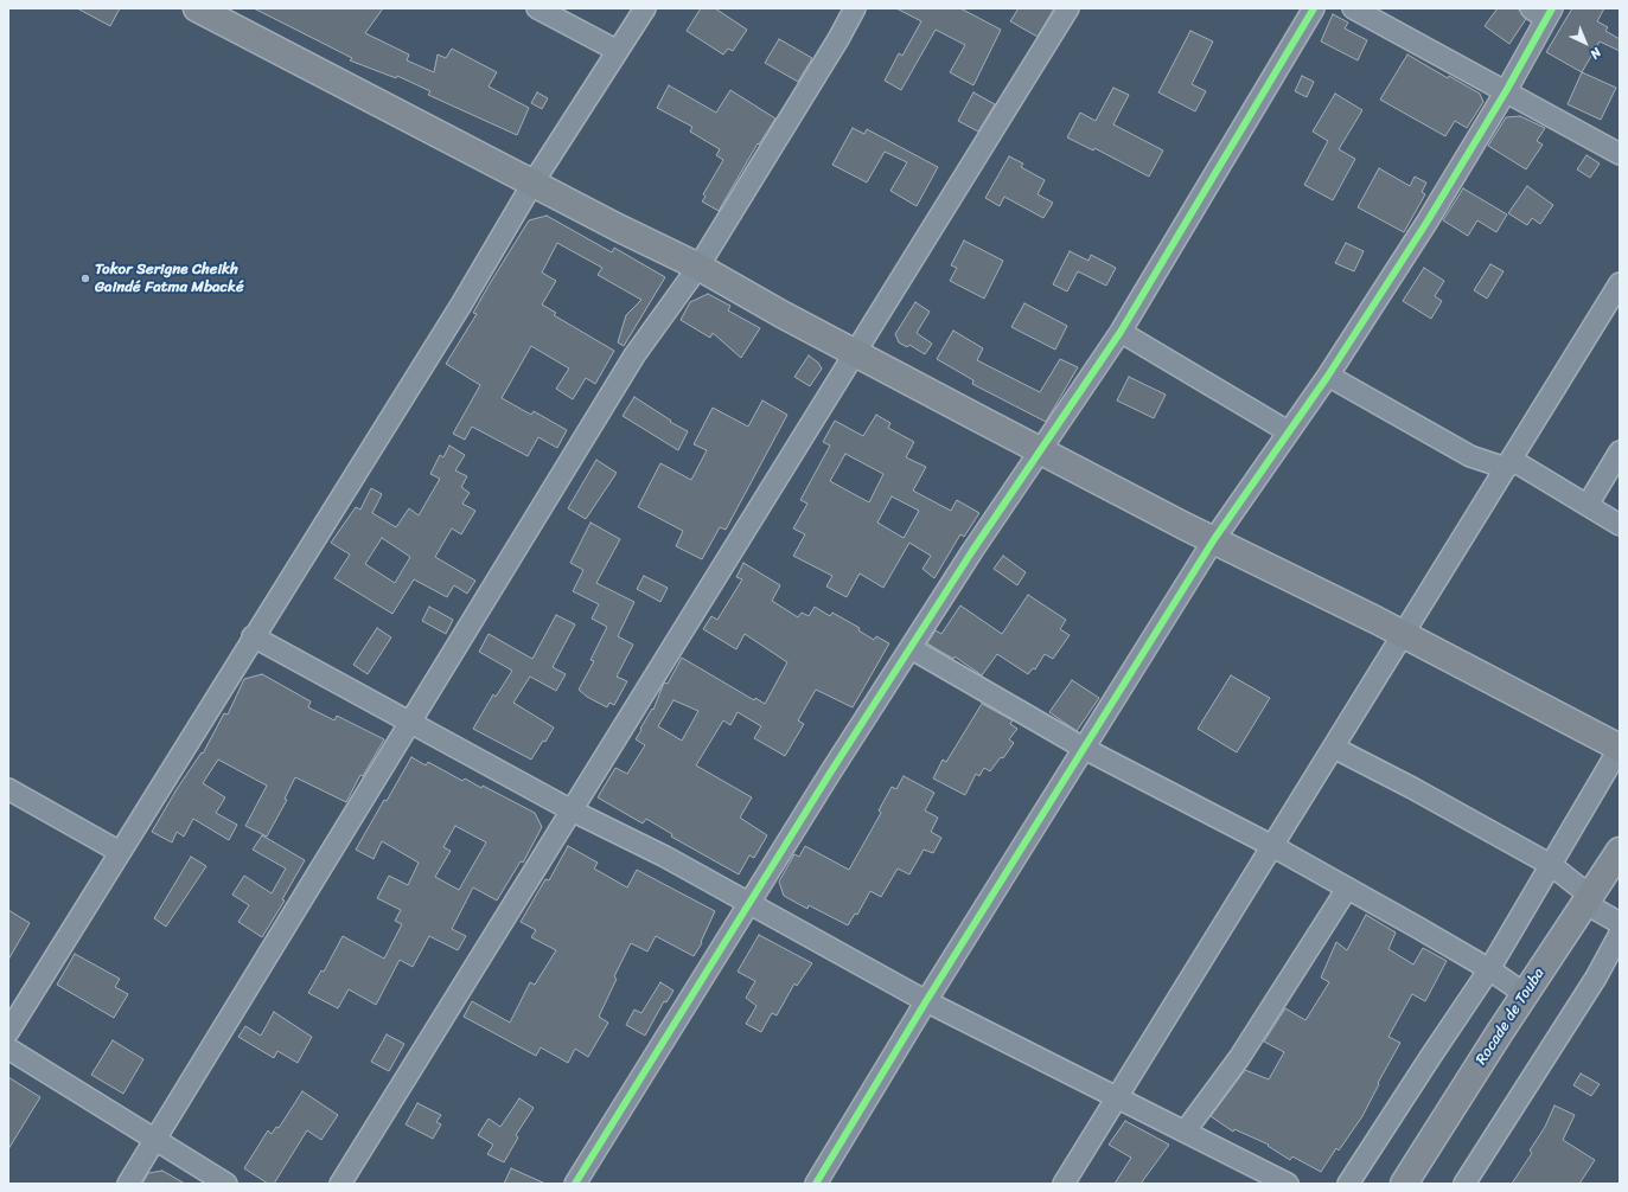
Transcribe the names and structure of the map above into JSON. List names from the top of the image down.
{
  "streets": {
    "main road": ["Rocade de Touba"]
  },
  "places": ["Tokor Serigne Cheikh Gaindé Fatma Mbacké"],
  "north": "bottom right"
}
